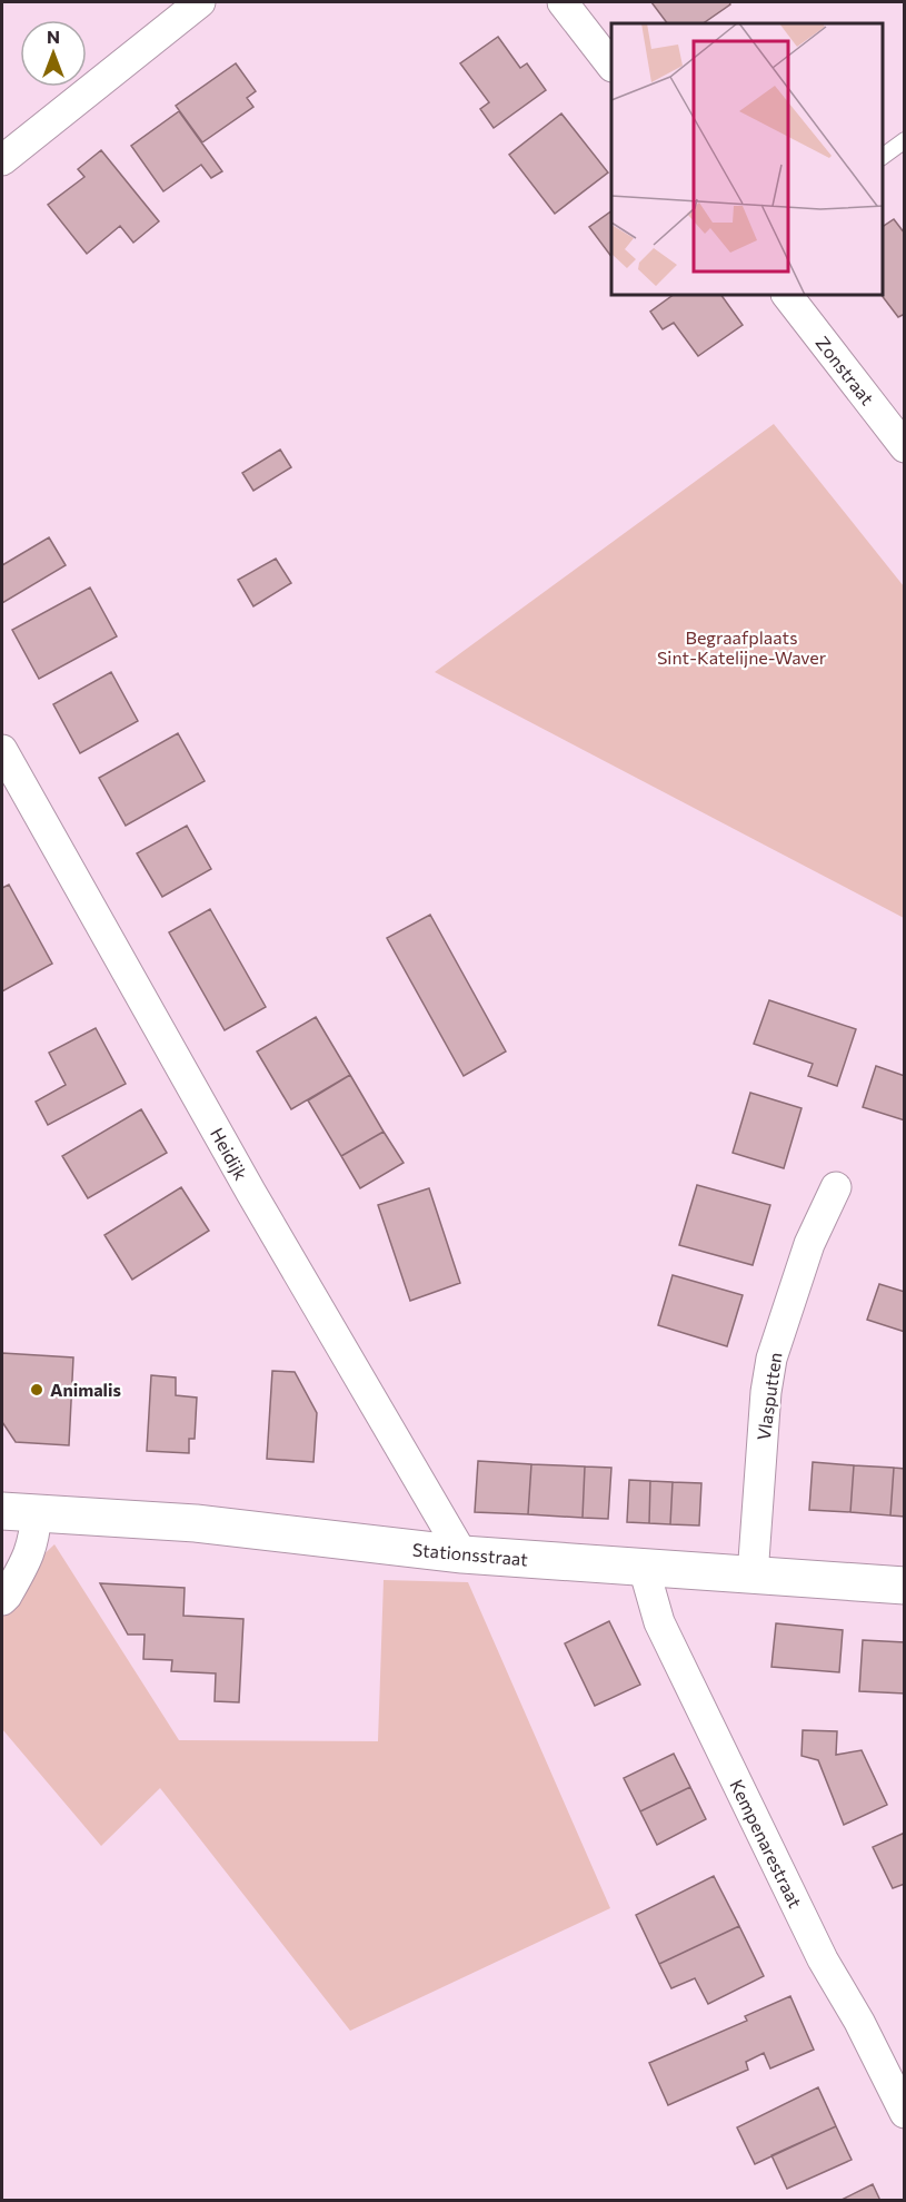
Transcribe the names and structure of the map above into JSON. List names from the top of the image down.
{
  "streets": {
    "street": [
      "Zonstraat",
      "Heidijk",
      "Vlasputten",
      "Stationsstraat",
      "Kempenarestraat"
    ]
  },
  "crossings": [
    ["Heidijk", "Stationsstraat"],
    ["Vlasputten", "Stationsstraat"],
    ["Stationsstraat", "Kempenarestraat"]
  ],
  "parks": ["Begraafplaats Sint-Katelijne-Waver"],
  "places": ["Animalis"],
  "north": "top"
}
